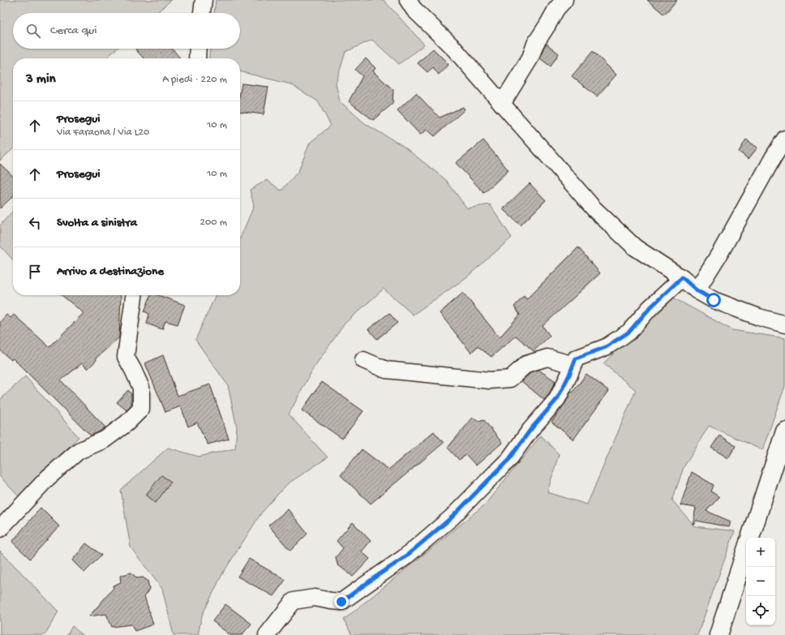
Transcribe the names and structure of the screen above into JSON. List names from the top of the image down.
{
  "page": {
    "search": "Cerca qui",
    "heading": ["3 min", "A piedi · 220 m"],
    "list": [
      ["Prosegui", "Via Faraona / Via L20", "10 m"],
      ["Prosegui", "10 m"],
      ["Svolta a sinistra", "200 m"],
      "Arrivo a destinazione"
    ],
    "map_buttons": ["+", "−"]
  }
}
